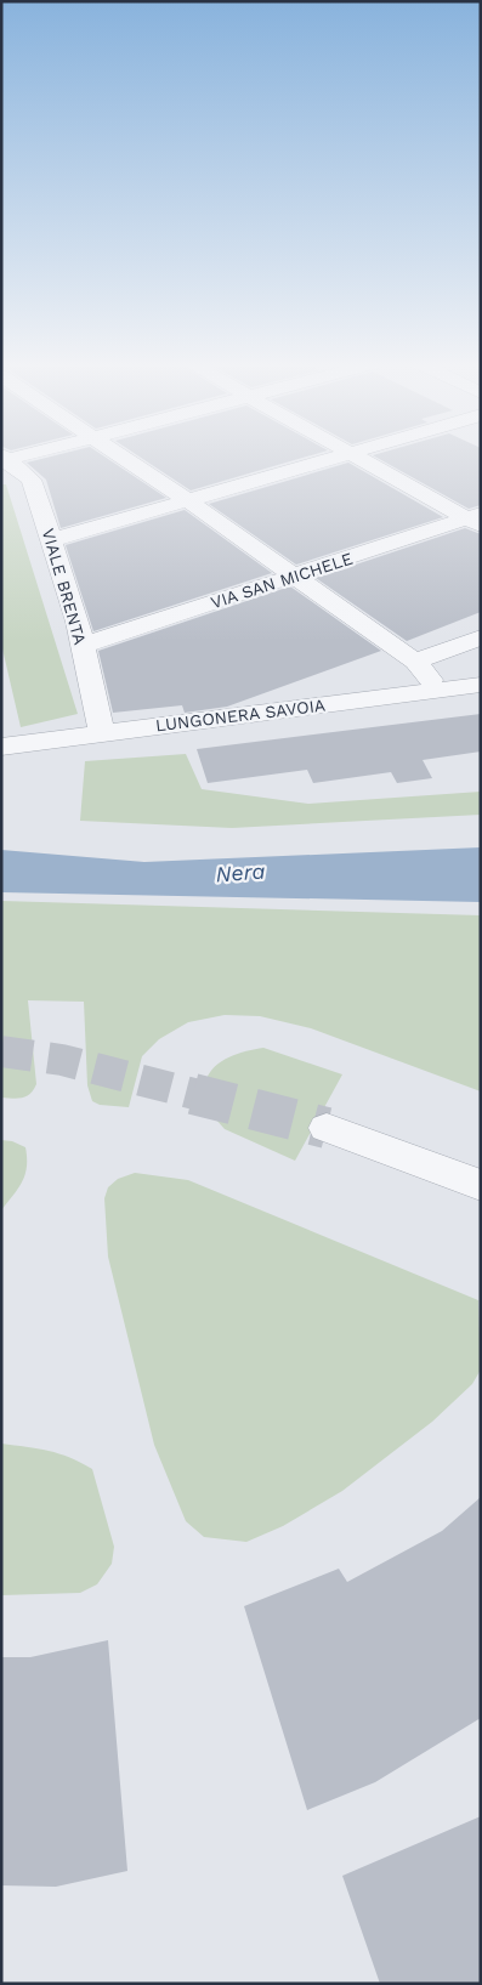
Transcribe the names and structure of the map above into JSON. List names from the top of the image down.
{
  "streets": {
    "street": ["VIA SAN MICHELE", "VIALE BRENTA", "LUNGONERA SAVOIA"]
  },
  "crossings": [
    ["VIA SAN MICHELE", "VIALE BRENTA"],
    ["VIALE BRENTA", "LUNGONERA SAVOIA"]
  ],
  "water": ["Nera"]
}
